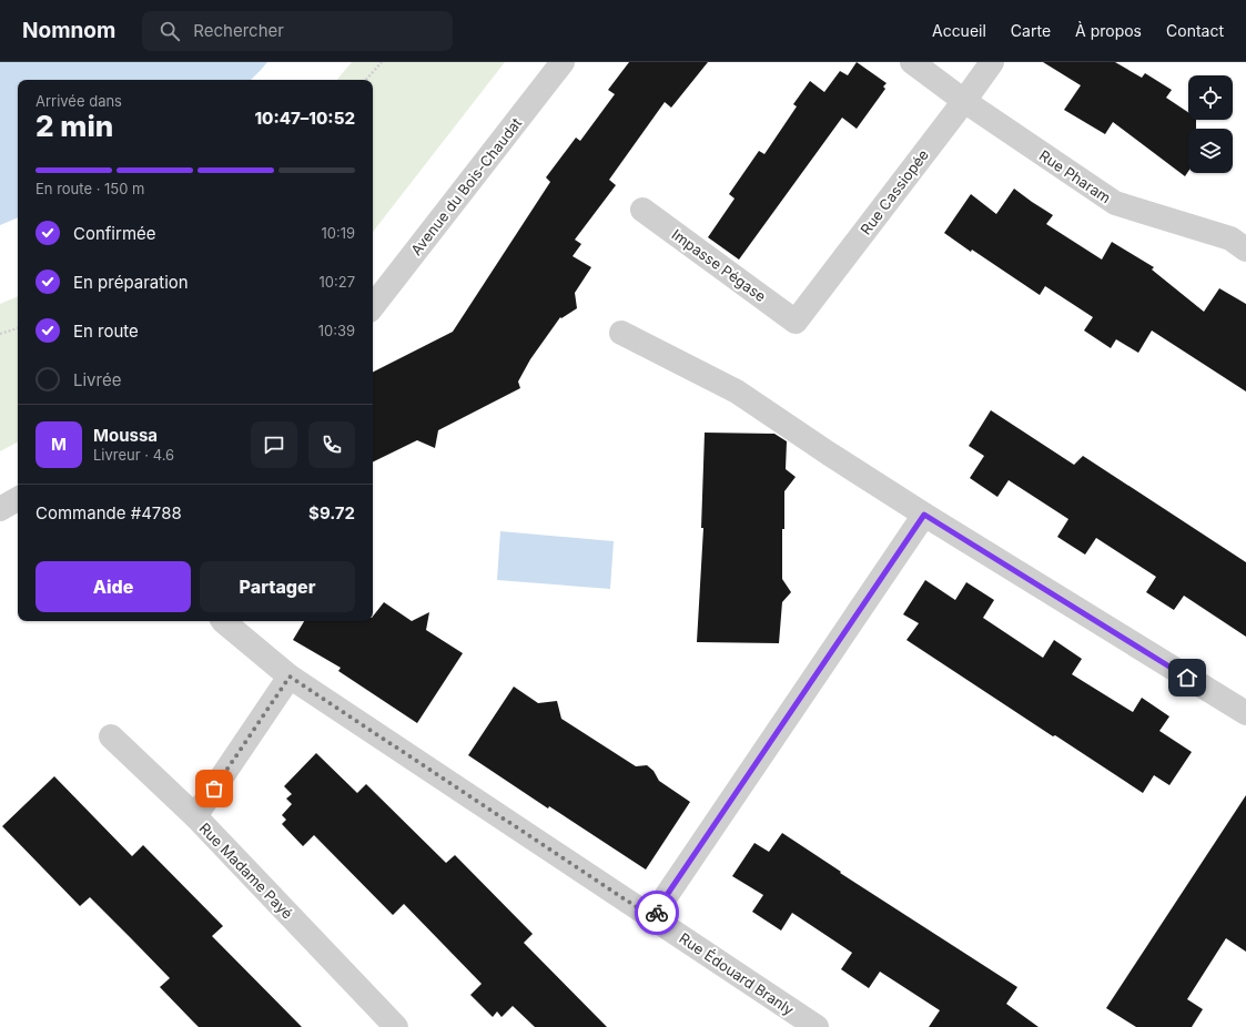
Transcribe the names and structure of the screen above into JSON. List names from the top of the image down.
{
  "streets": {
    "street": [
      "Rue Pharam",
      "Avenue du Bois-Chaudat",
      "Rue Cassiopée",
      "Impasse Pégase",
      "Rue Madame Payé",
      "Rue Édouard Branly"
    ]
  },
  "crossings": [
    ["Rue Pharam", "Rue Cassiopée"],
    ["Rue Cassiopée", "Impasse Pégase"],
    ["Rue Madame Payé", "Rue Édouard Branly"]
  ],
  "page": {
    "header": "Nomnom",
    "search": "Rechercher",
    "nav": [
      "Accueil",
      "Carte",
      "À propos",
      "Contact"
    ],
    "heading": ["2 min", "Arrivée dans", "10:47–10:52"],
    "panel": [
      "Moussa",
      "Livreur · 4.6",
      "Commande #4788",
      "$9.72"
    ],
    "bar": "En route · 150 m",
    "list": [
      ["Confirmée", "10:19"],
      ["En préparation", "10:27"],
      ["En route", "10:39"],
      "Livrée"
    ],
    "round": "M",
    "buttons": ["Aide", "Partager"]
  }
}
